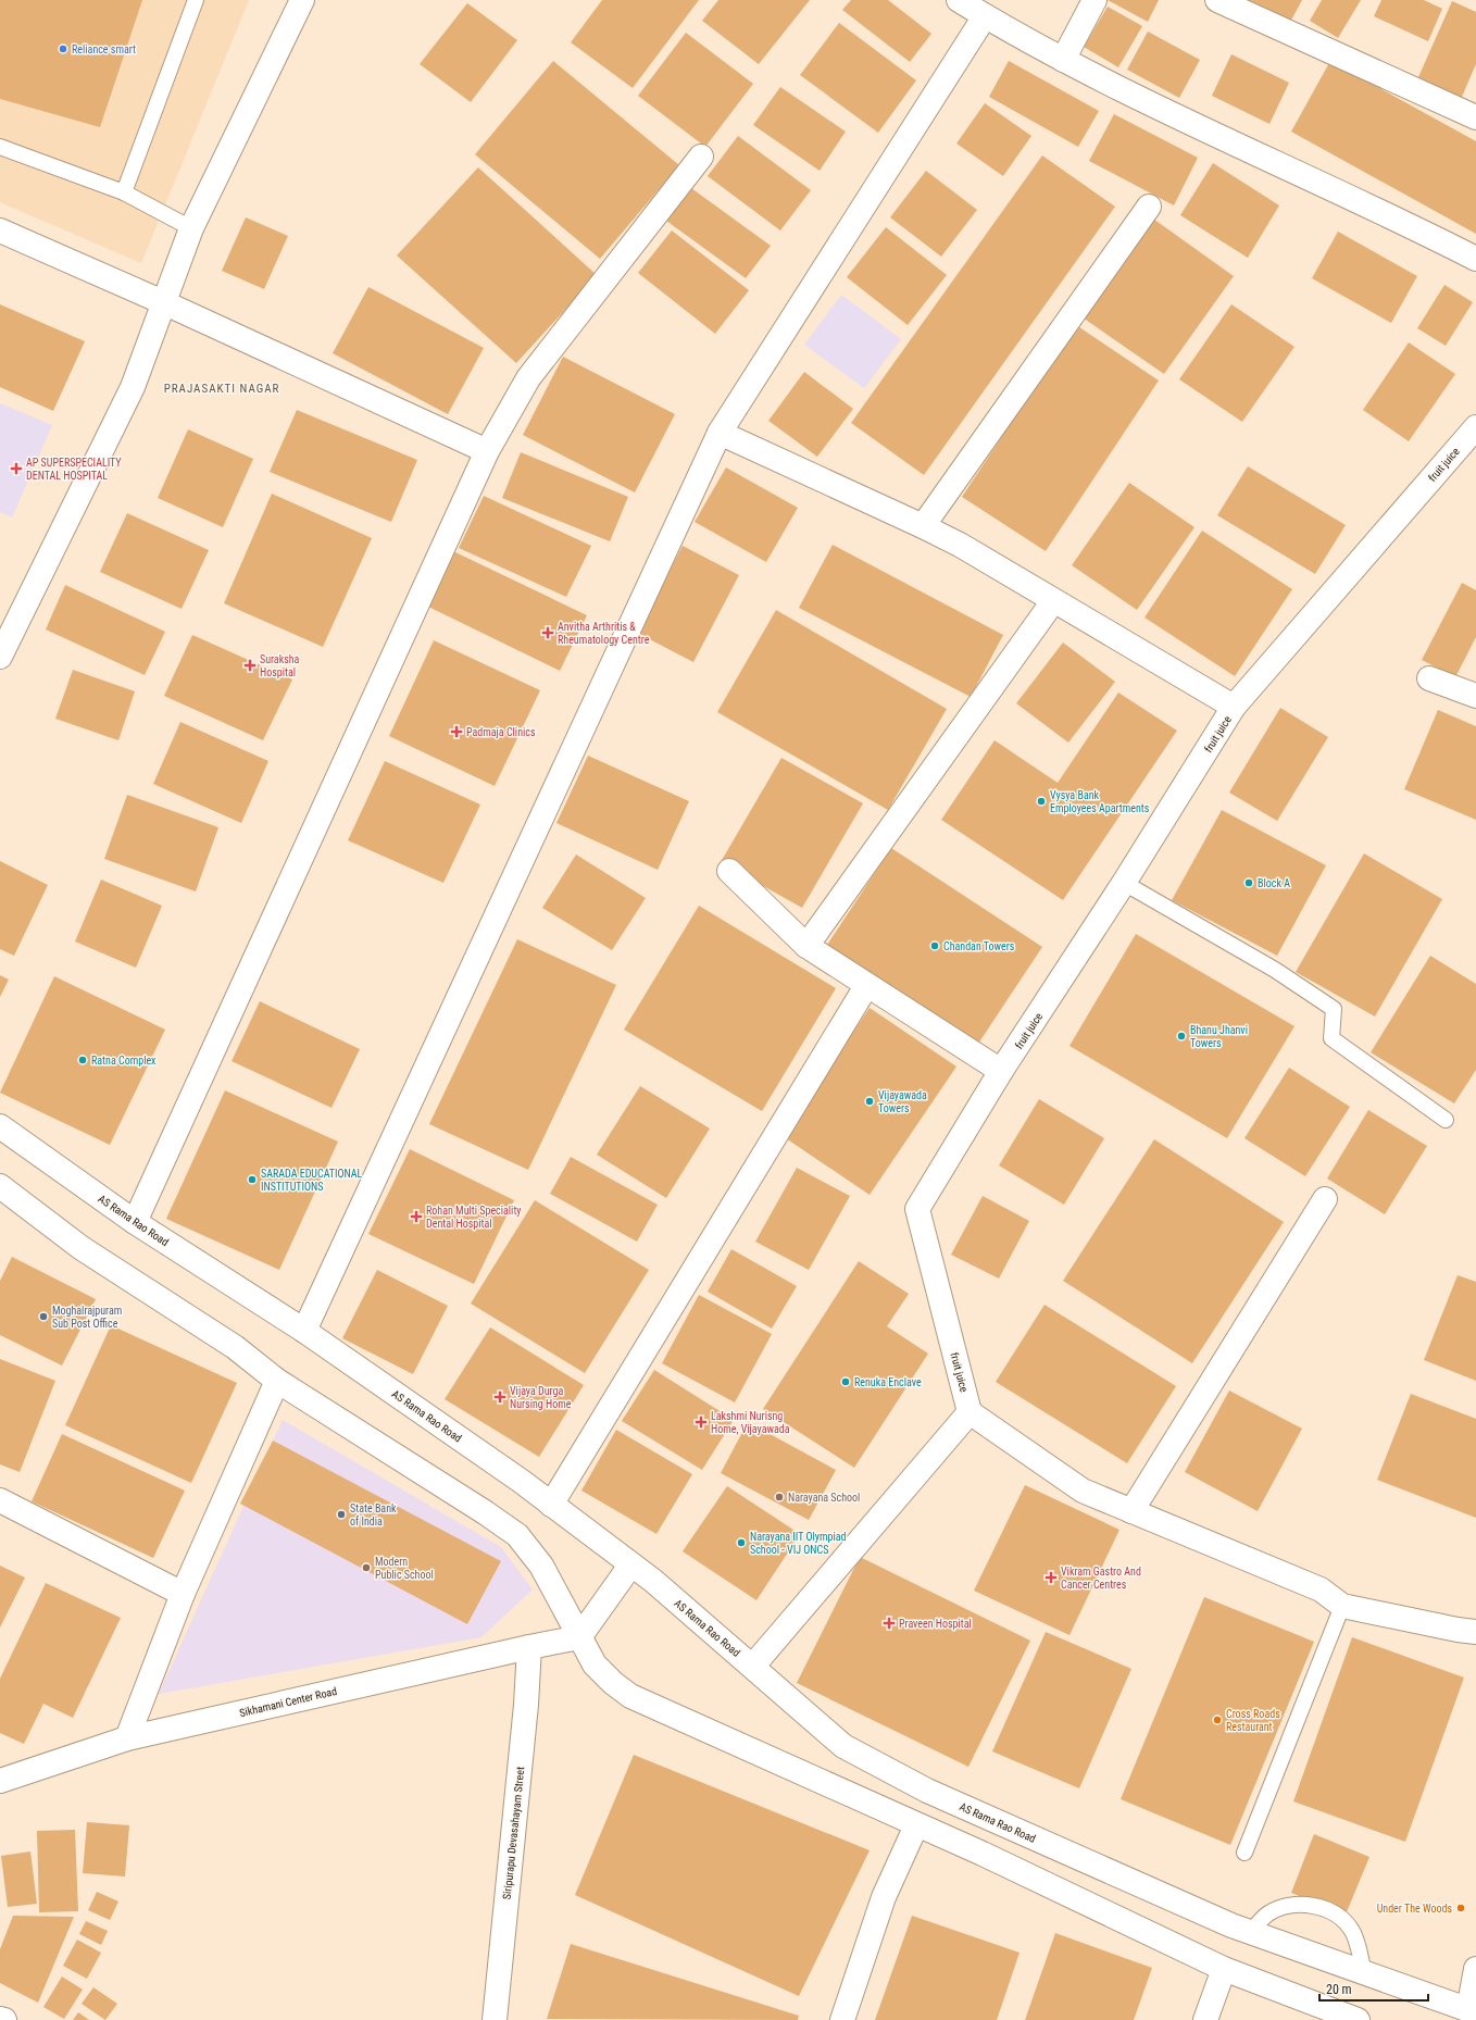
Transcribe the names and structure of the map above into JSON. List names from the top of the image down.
{
  "streets": {
    "street": [
      "fruit juice",
      "AS Rama Rao Road",
      "Sikhamani Center Road",
      "Siripurapu Devasahayam Street"
    ]
  },
  "crossings": [
    ["Sikhamani Center Road", "Siripurapu Devasahayam Street"]
  ],
  "districts": ["PRAJASAKTI NAGAR"],
  "places": {
    "other": [
      "Reliance smart",
      "Vysya Bank Employees Apartments",
      "Block A",
      "Chandan Towers",
      "Bhanu Jhanvi Towers",
      "Ratna Complex",
      "Vijayawada Towers",
      "SARADA EDUCATIONAL INSTITUTIONS",
      "Moghalrajpuram Sub Post Office",
      "Renuka Enclave",
      "Narayana School",
      "State Bank of India",
      "Narayana IIT Olympiad School - VIJ ONCS",
      "Modern Public School",
      "Cross Roads Restaurant",
      "Under The Woods"
    ],
    "health": [
      "AP SUPERSPECIALITY DENTAL HOSPITAL",
      "Anvitha Arthritis & Rheumatology Centre",
      "Suraksha Hospital",
      "Padmaja Clinics",
      "Rohan Multi Speciality Dental Hospital",
      "Vijaya Durga Nursing Home",
      "Lakshmi Nurisng Home, Vijayawada",
      "Vikram Gastro And Cancer Centres",
      "Praveen Hospital"
    ]
  },
  "scale_bar": "20 m"
}
